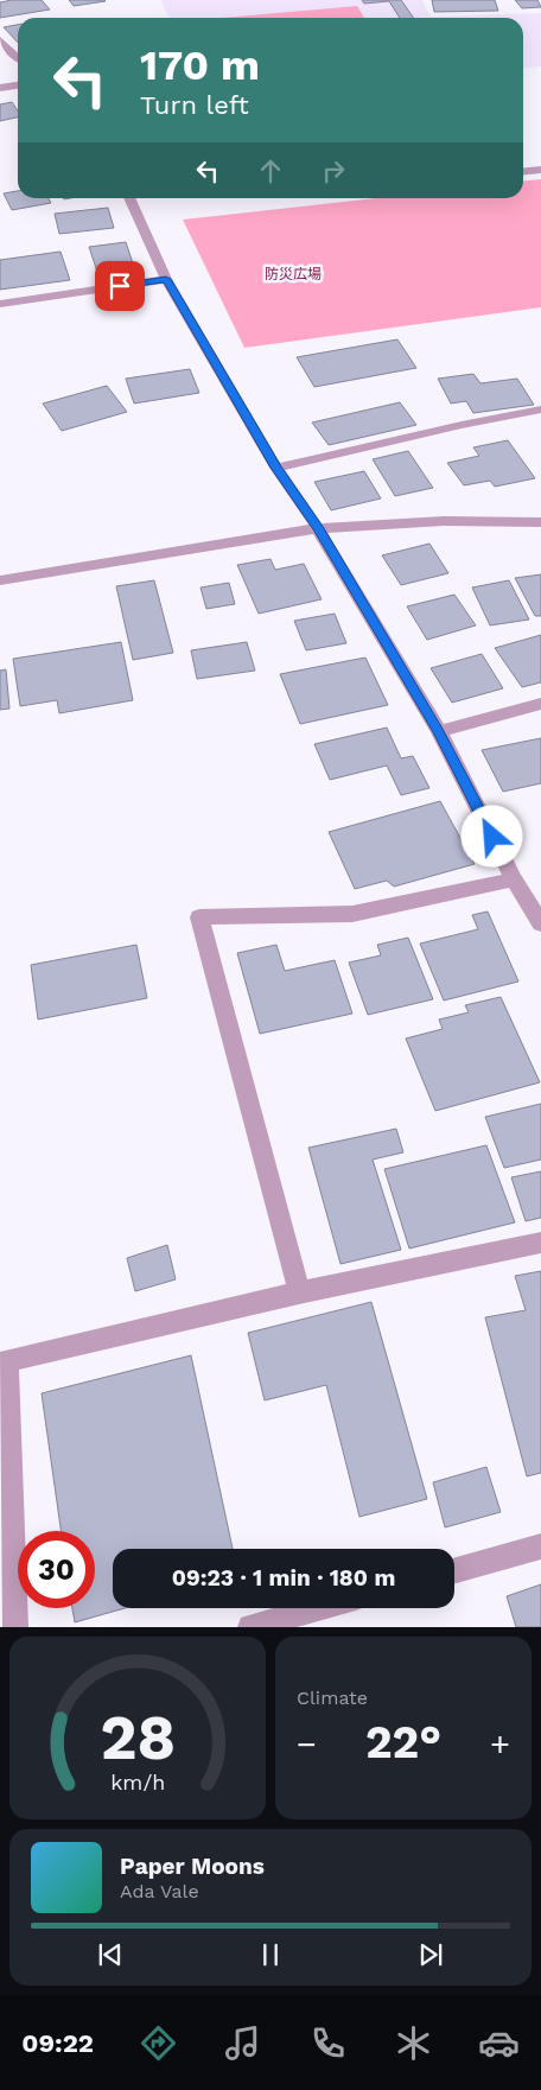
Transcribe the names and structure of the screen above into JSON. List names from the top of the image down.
{
  "parks": ["防災広場"],
  "page": {
    "turn": ["170 m", "Turn left"],
    "limit": "30",
    "trip": "09:23 · 1 min · 180 m",
    "tile": "Climate",
    "heat": ["−", "22°", "+"],
    "song": ["Paper Moons", "Ada Vale"],
    "tabs": "09:22",
    "gauge": ["28", "km/h"]
  }
}
